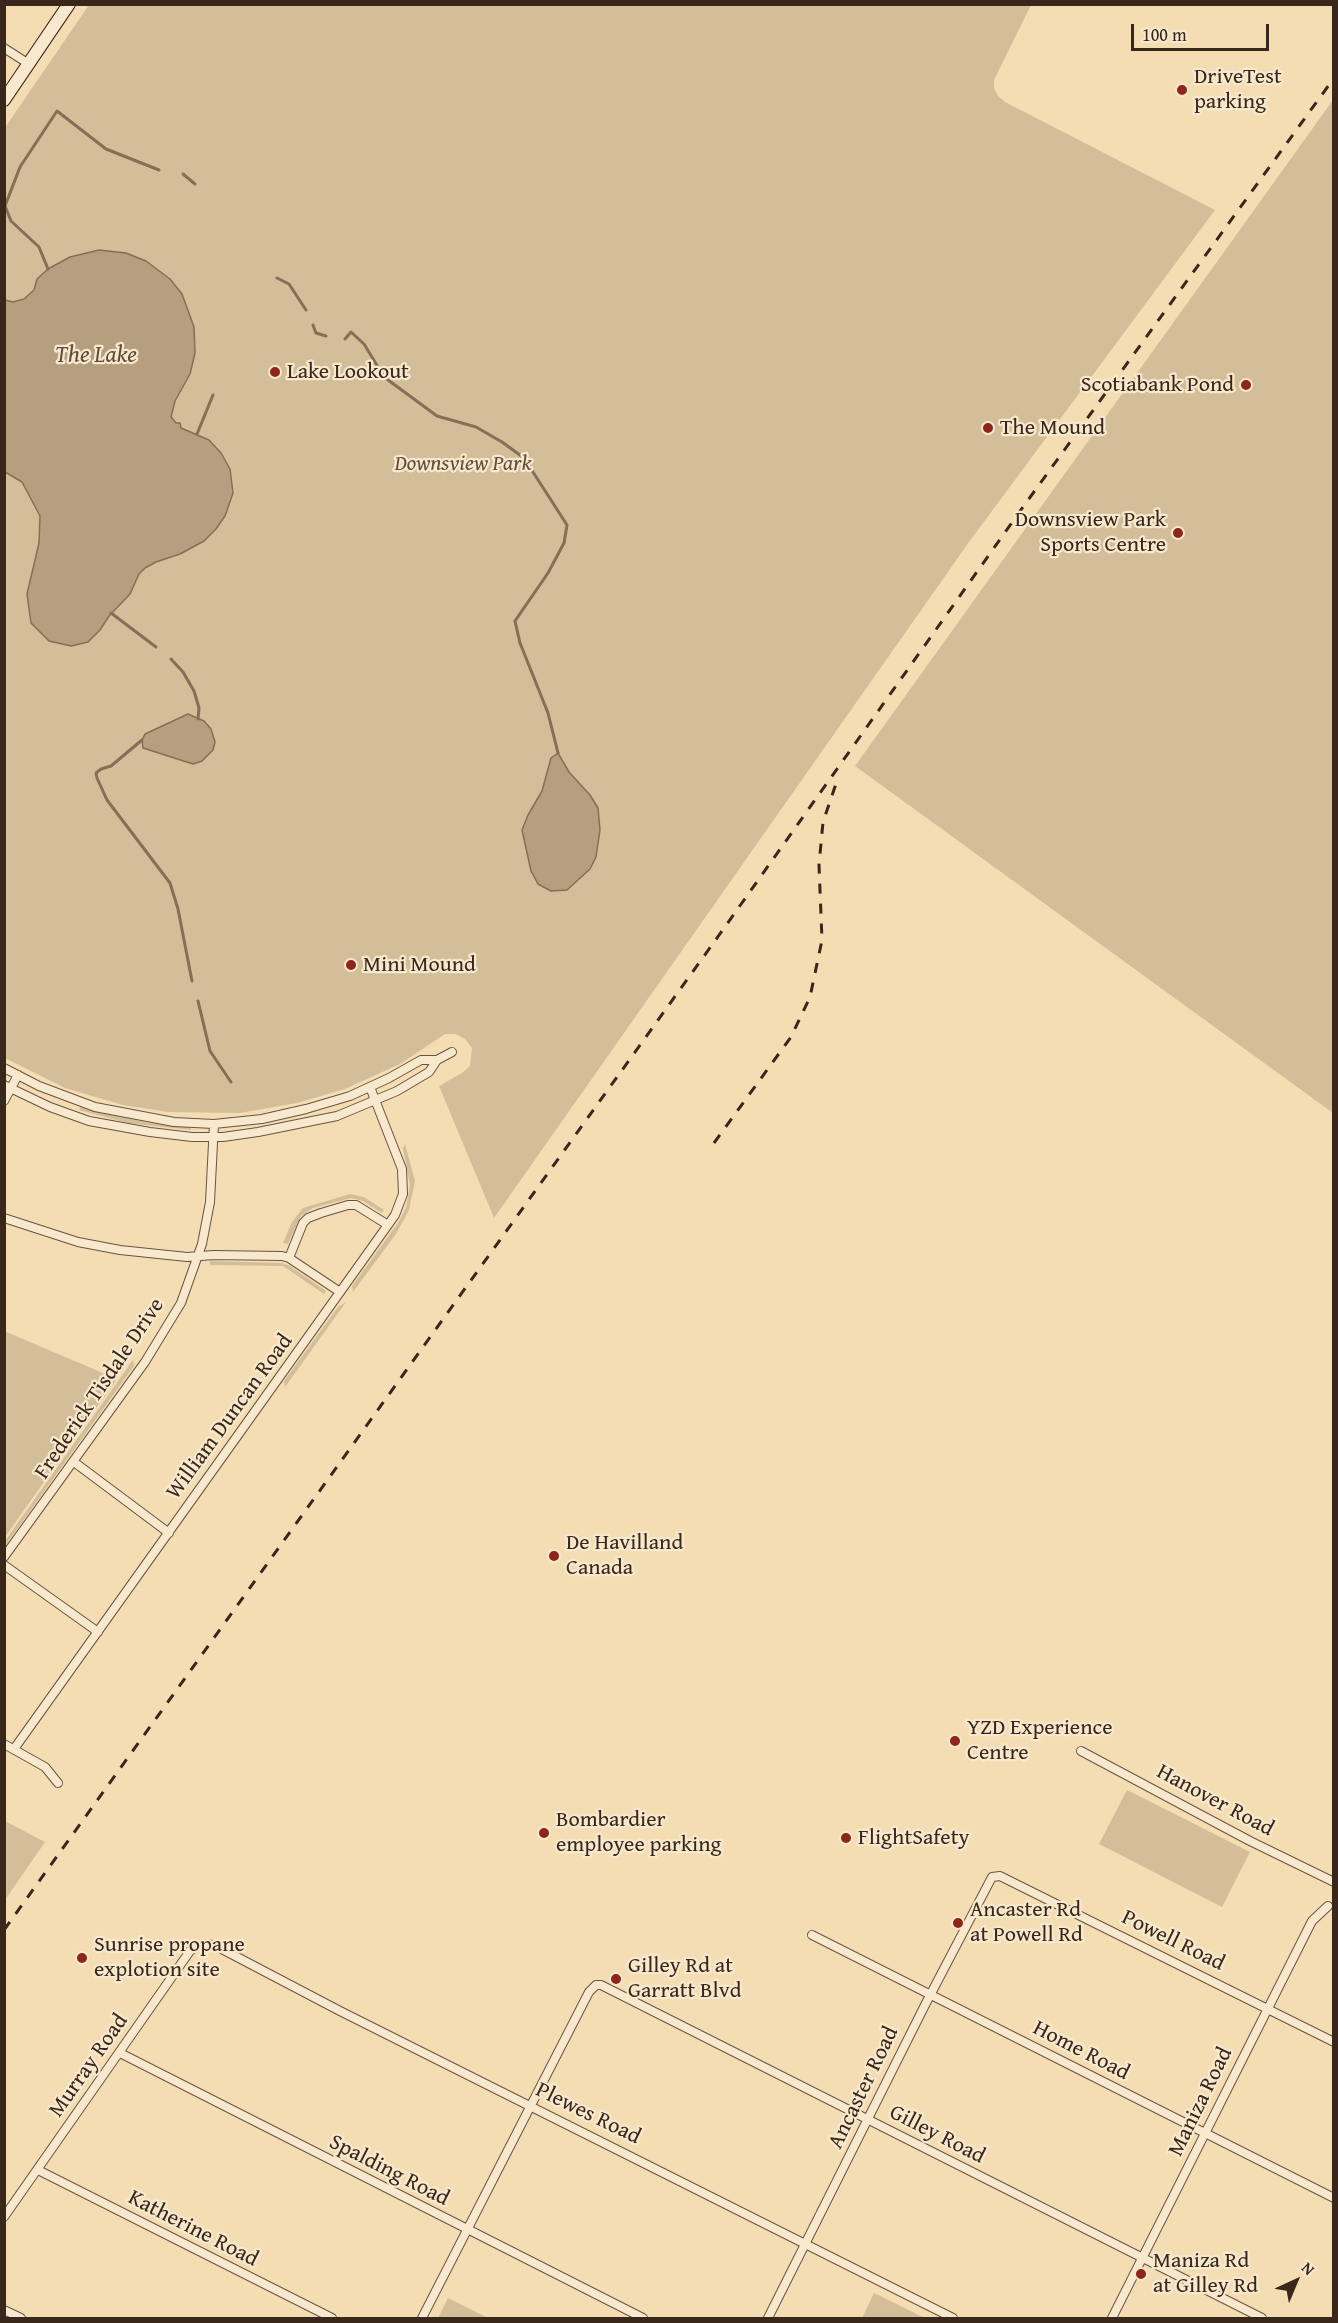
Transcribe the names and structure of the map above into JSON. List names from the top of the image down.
{
  "streets": {
    "street": [
      "Frederick Tisdale Drive",
      "William Duncan Road",
      "Hanover Road",
      "Powell Road",
      "Home Road",
      "Murray Road",
      "Ancaster Road",
      "Maniza Road",
      "Plewes Road",
      "Gilley Road",
      "Spalding Road",
      "Katherine Road"
    ]
  },
  "crossings": [
    ["Powell Road", "Ancaster Road"],
    ["Powell Road", "Maniza Road"],
    ["Home Road", "Ancaster Road"],
    ["Home Road", "Maniza Road"],
    ["Murray Road", "Plewes Road"],
    ["Murray Road", "Spalding Road"],
    ["Murray Road", "Katherine Road"],
    ["Ancaster Road", "Plewes Road"],
    ["Ancaster Road", "Gilley Road"],
    ["Maniza Road", "Gilley Road"],
    ["Plewes Road", "Gilley Road"]
  ],
  "water": ["The Lake"],
  "parks": ["Downsview Park"],
  "places": [
    "DriveTest parking",
    "Lake Lookout",
    "Scotiabank Pond",
    "The Mound",
    "Downsview Park Sports Centre",
    "Mini Mound",
    "De Havilland Canada",
    "YZD Experience Centre",
    "Bombardier employee parking",
    "FlightSafety",
    "Ancaster Rd at Powell Rd",
    "Sunrise propane explotion site",
    "Gilley Rd at Garratt Blvd",
    "Maniza Rd at Gilley Rd"
  ],
  "scale_bar": "100 m",
  "north": "top right"
}
